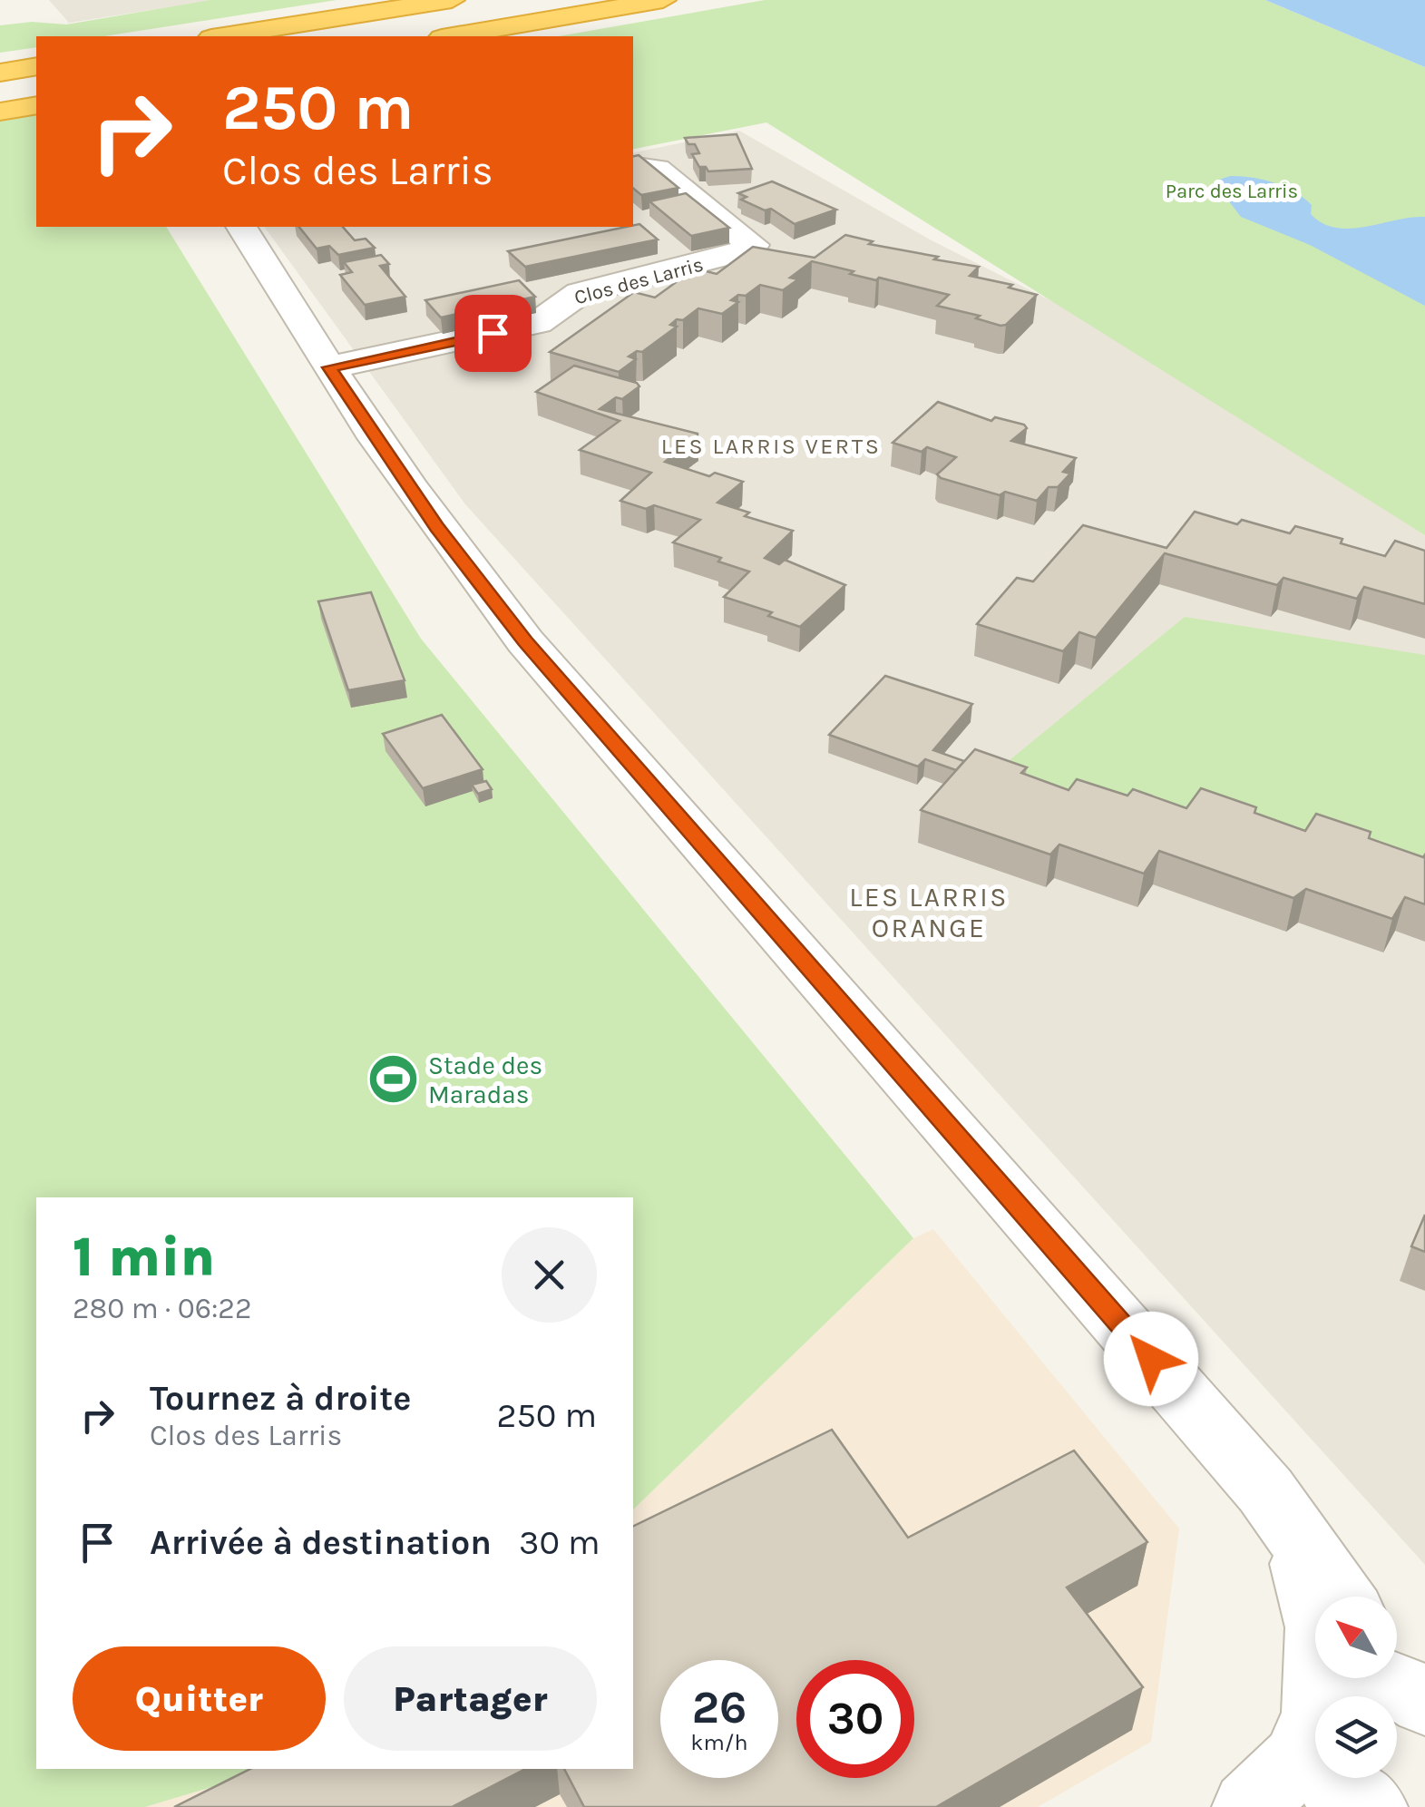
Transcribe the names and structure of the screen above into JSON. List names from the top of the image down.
{
  "streets": {
    "street": ["Clos des Larris"]
  },
  "districts": ["LES LARRIS VERTS", "LES LARRIS ORANGE"],
  "parks": ["Parc des Larris"],
  "places": {
    "sports": ["Stade des Maradas"]
  },
  "north": "top left",
  "page": {
    "turn": ["250 m", "Clos des Larris"],
    "heading": ["1 min", "280 m · 06:22"],
    "list": [
      {
        "name": "Tournez à droite",
        "note": "Clos des Larris",
        "value": "250 m"
      },
      {
        "name": "Arrivée à destination",
        "value": "30 m"
      }
    ],
    "buttons": ["Quitter", "Partager"],
    "speed": "26 km/h",
    "limit": "30"
  }
}
